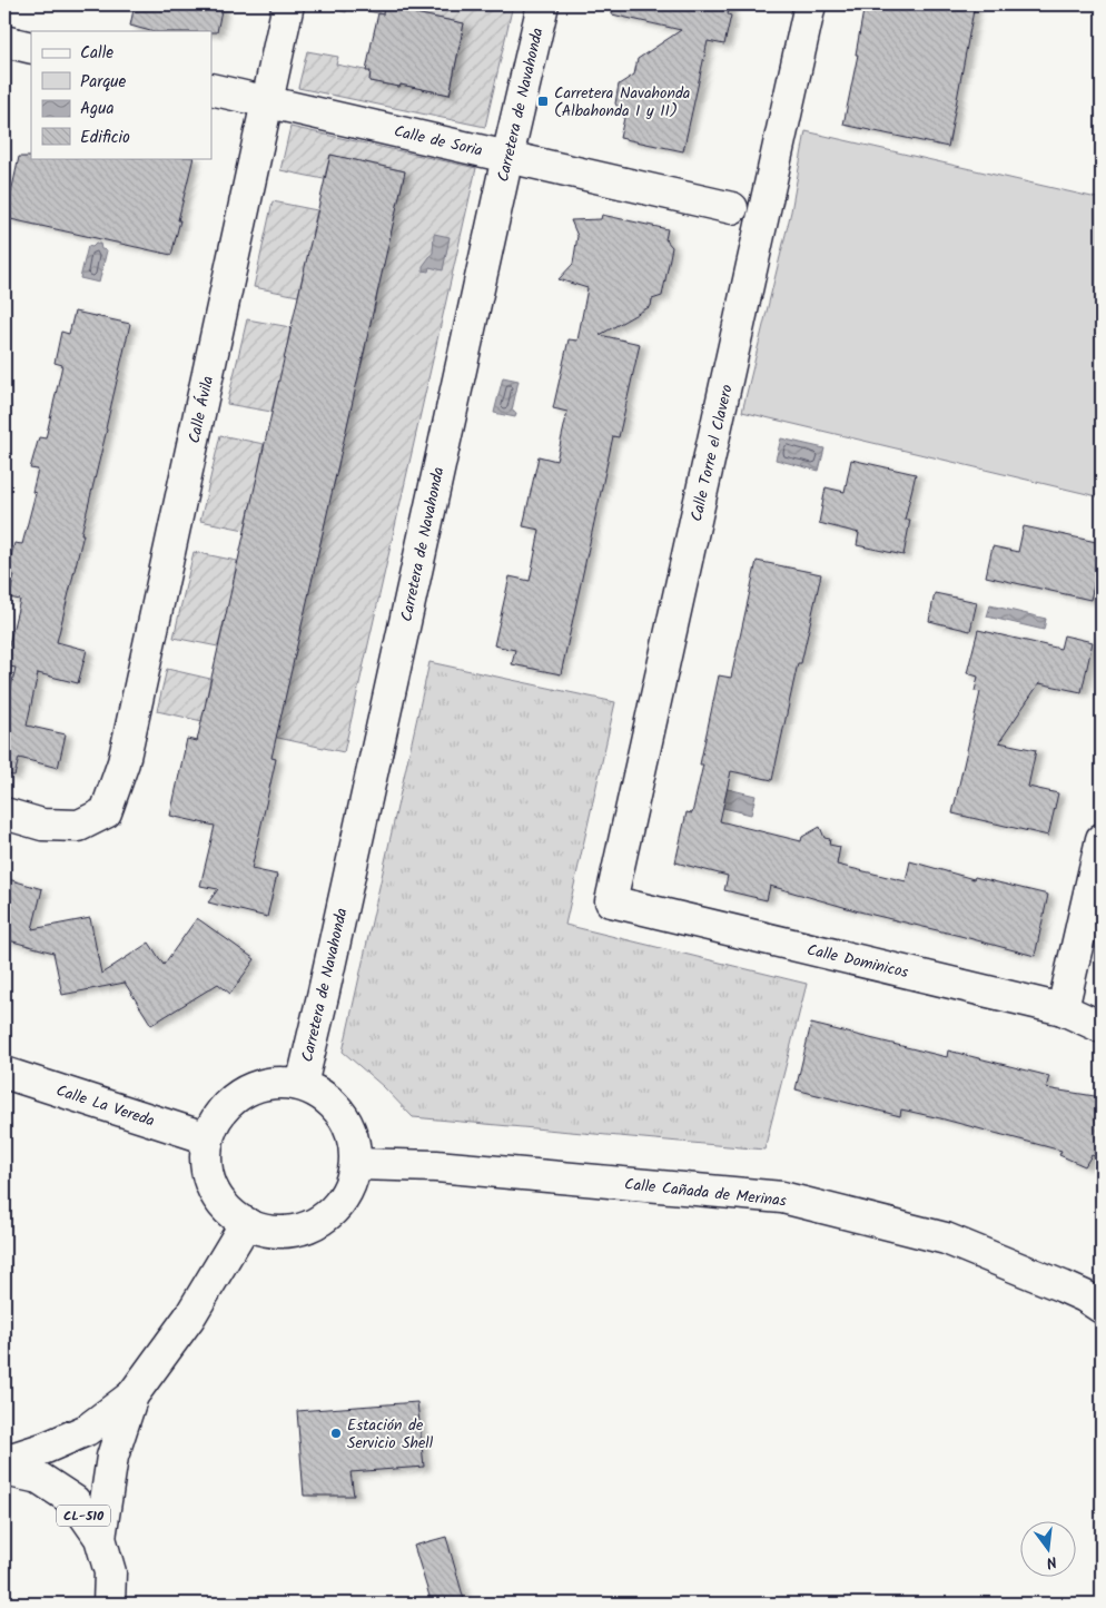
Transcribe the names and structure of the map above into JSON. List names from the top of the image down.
{
  "streets": {
    "street": [
      "Carretera de Navahonda",
      "Calle de Soria",
      "Calle Ávila",
      "Calle Torre el Clavero",
      "Calle Dominicos",
      "Calle La Vereda",
      "Calle Cañada de Merinas",
      "CL-510"
    ]
  },
  "crossings": [
    ["Carretera de Navahonda", "Calle de Soria"],
    ["Carretera de Navahonda", "Calle La Vereda"],
    ["Carretera de Navahonda", "Calle Cañada de Merinas"],
    ["Calle de Soria", "Calle Ávila"],
    ["Calle Torre el Clavero", "Calle Dominicos"],
    ["Calle La Vereda", "Calle Cañada de Merinas"]
  ],
  "places": {
    "transit": ["Carretera Navahonda (Albahonda I y II)"],
    "other": ["Estación de Servicio Shell"]
  },
  "legend": [
    "Calle",
    "Parque",
    "Agua",
    "Edificio"
  ],
  "north": "bottom"
}
